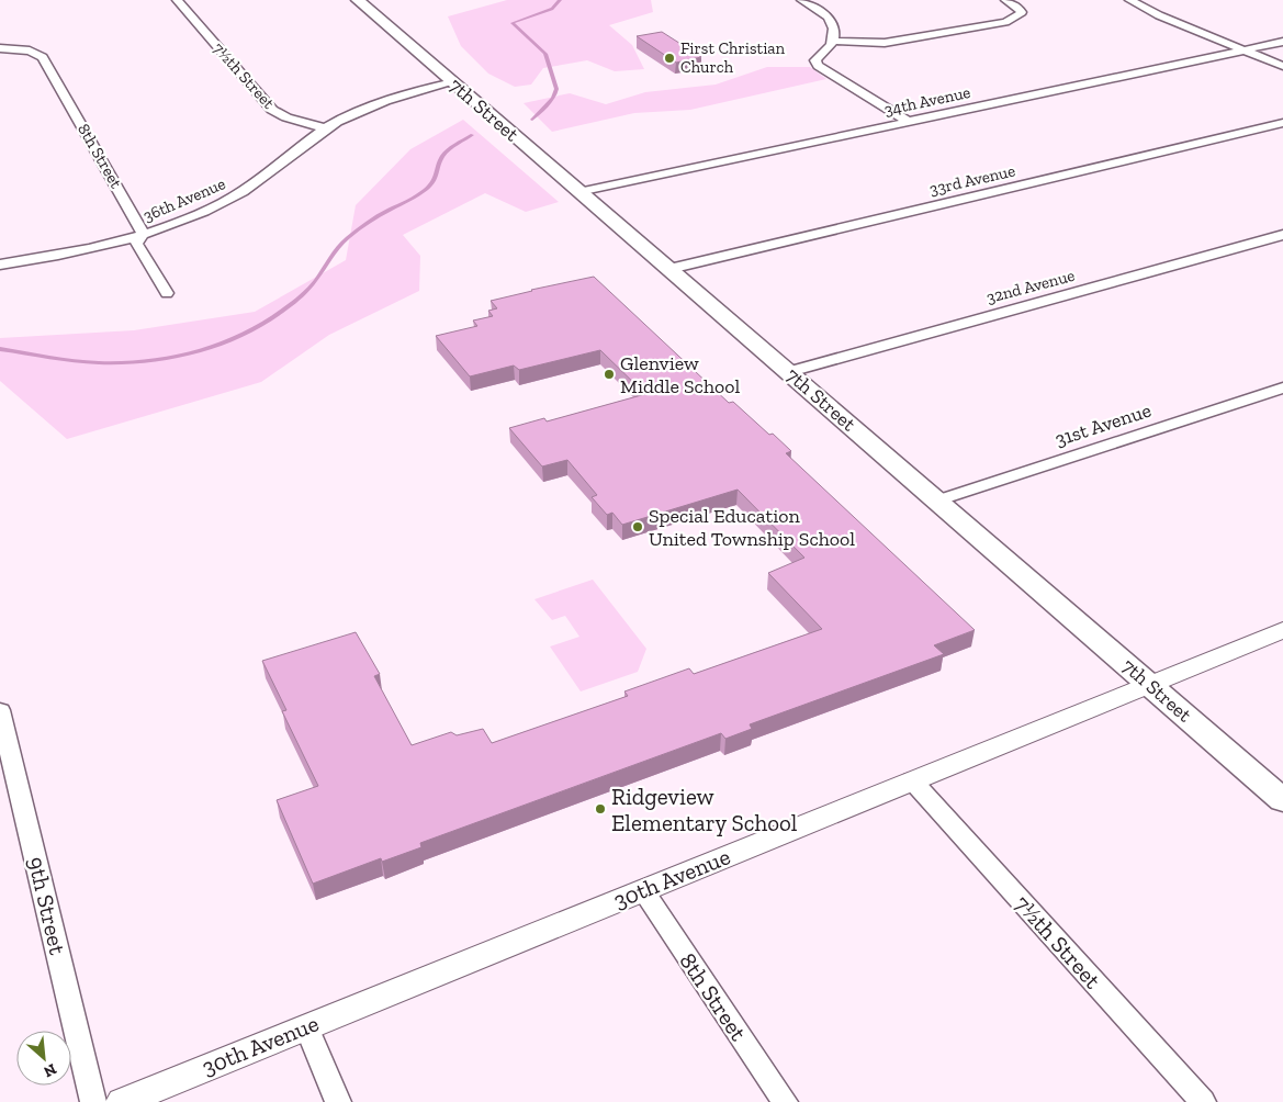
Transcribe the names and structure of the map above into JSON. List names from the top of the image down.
{
  "streets": {
    "main road": ["7th Street"],
    "street": [
      "7½th Street",
      "34th Avenue",
      "8th Street",
      "33rd Avenue",
      "36th Avenue",
      "32nd Avenue",
      "31st Avenue",
      "30th Avenue",
      "9th Street"
    ]
  },
  "crossings": [
    ["7½th Street", "36th Avenue"],
    ["7½th Street", "30th Avenue"],
    ["34th Avenue", "7th Street"],
    ["7th Street", "33rd Avenue"],
    ["7th Street", "36th Avenue"],
    ["7th Street", "32nd Avenue"],
    ["7th Street", "31st Avenue"],
    ["7th Street", "30th Avenue"],
    ["8th Street", "36th Avenue"],
    ["8th Street", "30th Avenue"]
  ],
  "places": [
    "First Christian Church",
    "Glenview Middle School",
    "Special Education United Township School",
    "Ridgeview Elementary School"
  ],
  "north": "bottom right"
}
